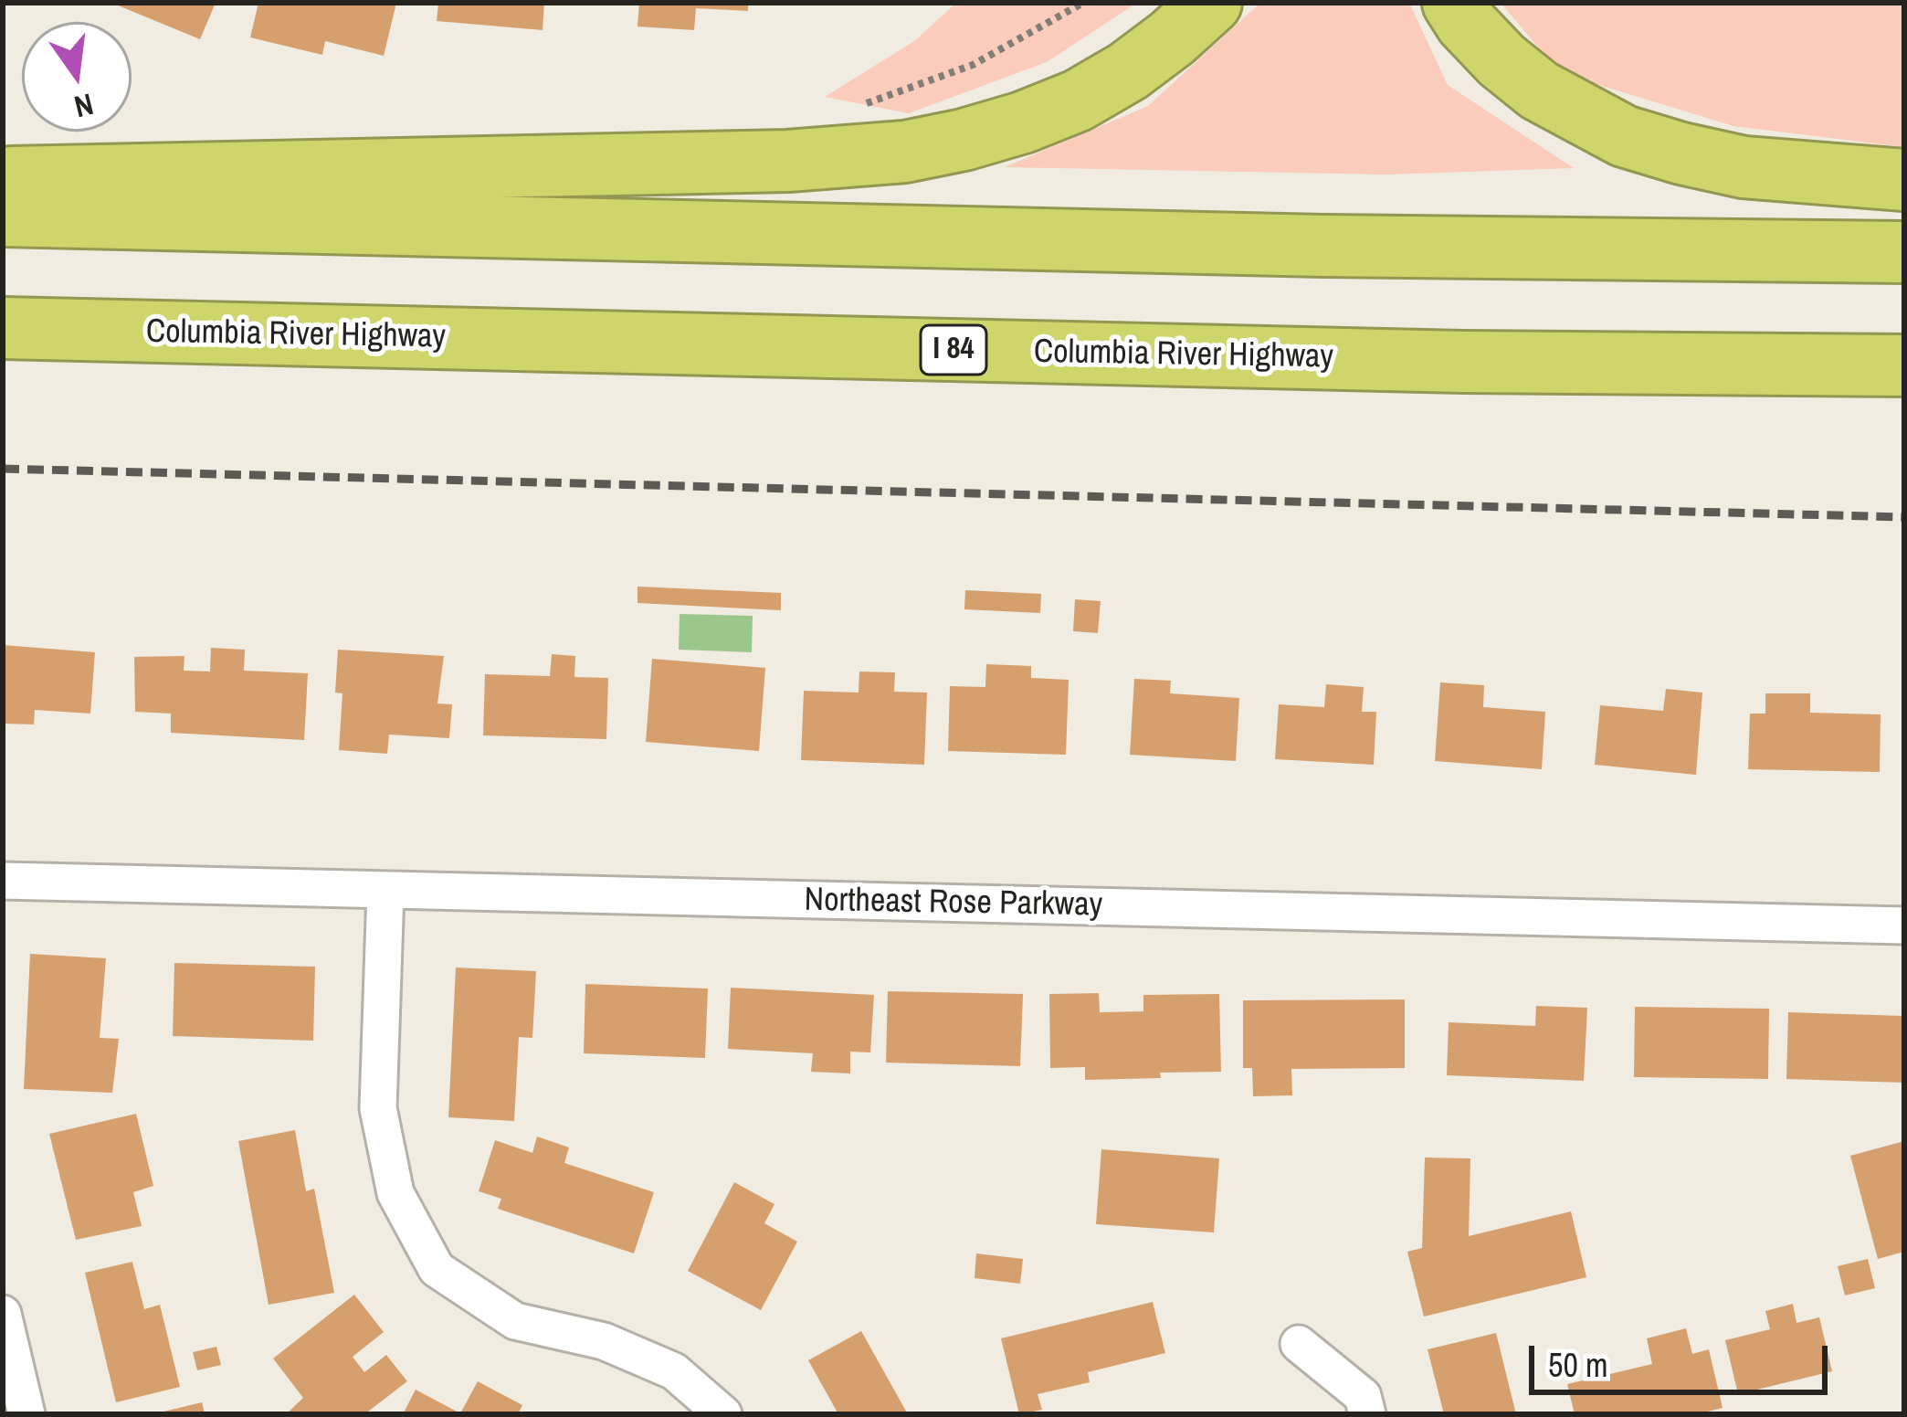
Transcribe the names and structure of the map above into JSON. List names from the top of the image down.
{
  "streets": {
    "highway": ["Columbia River Highway", "I 84"],
    "street": ["Northeast Rose Parkway"]
  },
  "scale_bar": "50 m",
  "north": "bottom"
}
